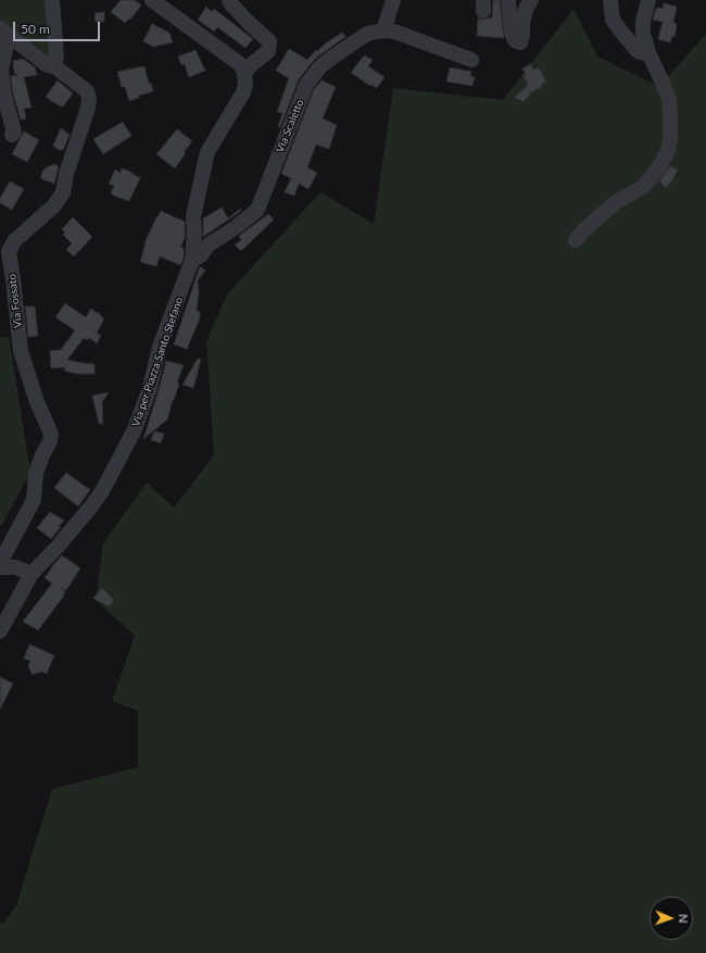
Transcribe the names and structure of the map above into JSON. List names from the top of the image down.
{
  "streets": {
    "street": ["Via Scaletto", "Via Fossato", "Via per Piazza Santo Stefano"]
  },
  "crossings": [
    ["Via Scaletto", "Via per Piazza Santo Stefano"]
  ],
  "scale_bar": "50 m",
  "north": "right"
}
